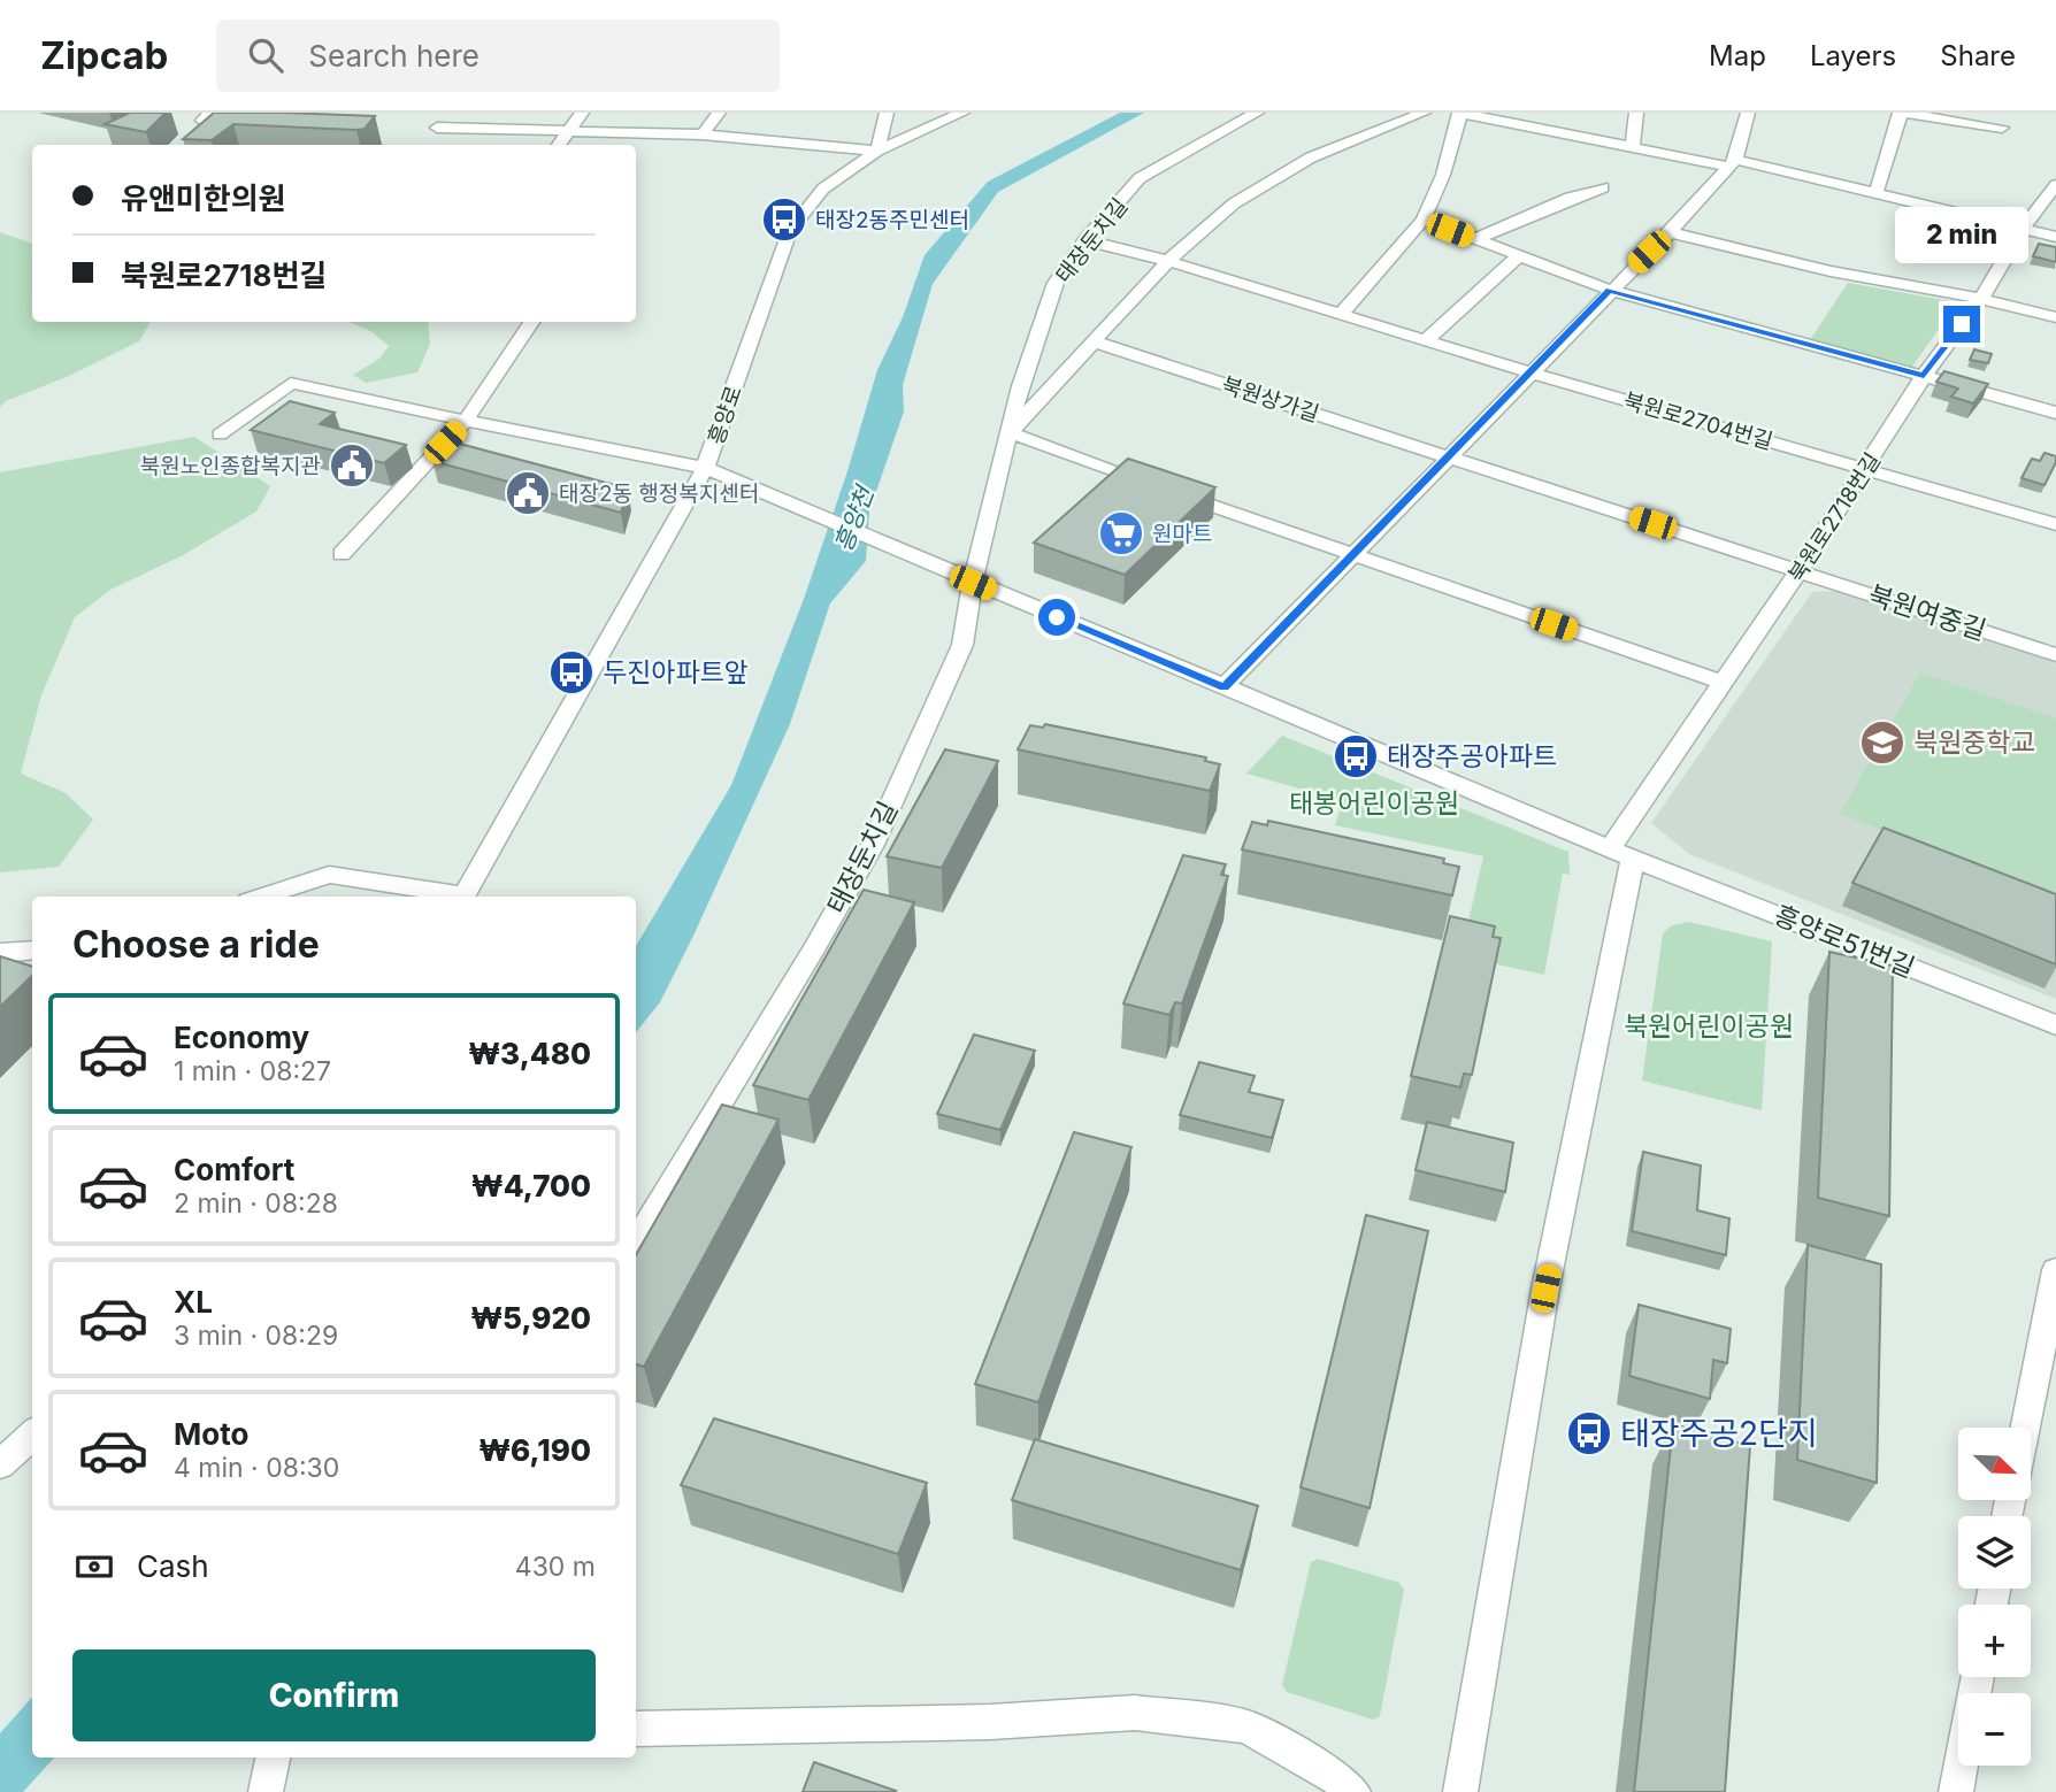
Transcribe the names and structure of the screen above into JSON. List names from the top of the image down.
{
  "streets": {
    "street": [
      "태장둔치길",
      "북원상가길",
      "흥양로",
      "북원로2704번길",
      "북원로2718번길",
      "북원여중길",
      "흥양로51번길"
    ]
  },
  "crossings": [
    ["태장둔치길", "흥양로51번길"],
    ["흥양로", "흥양로51번길"],
    ["북원로2704번길", "북원로2718번길"],
    ["북원로2718번길", "북원여중길"],
    ["북원로2718번길", "흥양로51번길"]
  ],
  "water": ["흥양천"],
  "parks": ["태봉어린이공원", "북원어린이공원"],
  "places": {
    "bus stop": [
      "태장2동주민센터",
      "두진아파트앞",
      "태장주공아파트",
      "태장주공2단지"
    ],
    "public building": ["북원노인종합복지관", "태장2동 행정복지센터"],
    "supermarket": ["원마트"],
    "school or university": ["북원중학교"]
  },
  "north": "bottom right",
  "page": {
    "header": "Zipcab",
    "search": "Search here",
    "nav": ["Map", "Layers", "Share"],
    "banner": ["유앤미한의원", "북원로2718번길"],
    "bubble": "2 min",
    "heading": "Choose a ride",
    "list": [
      {
        "name": "Economy",
        "note": "1 min · 08:27",
        "value": "₩3,480"
      },
      {
        "name": "Comfort",
        "note": "2 min · 08:28",
        "value": "₩4,700"
      },
      {
        "name": "XL",
        "note": "3 min · 08:29",
        "value": "₩5,920"
      },
      {
        "name": "Moto",
        "note": "4 min · 08:30",
        "value": "₩6,190"
      }
    ],
    "map_buttons": ["+", "−"],
    "pay": ["Cash", "430 m"],
    "buttons": "Confirm"
  }
}
